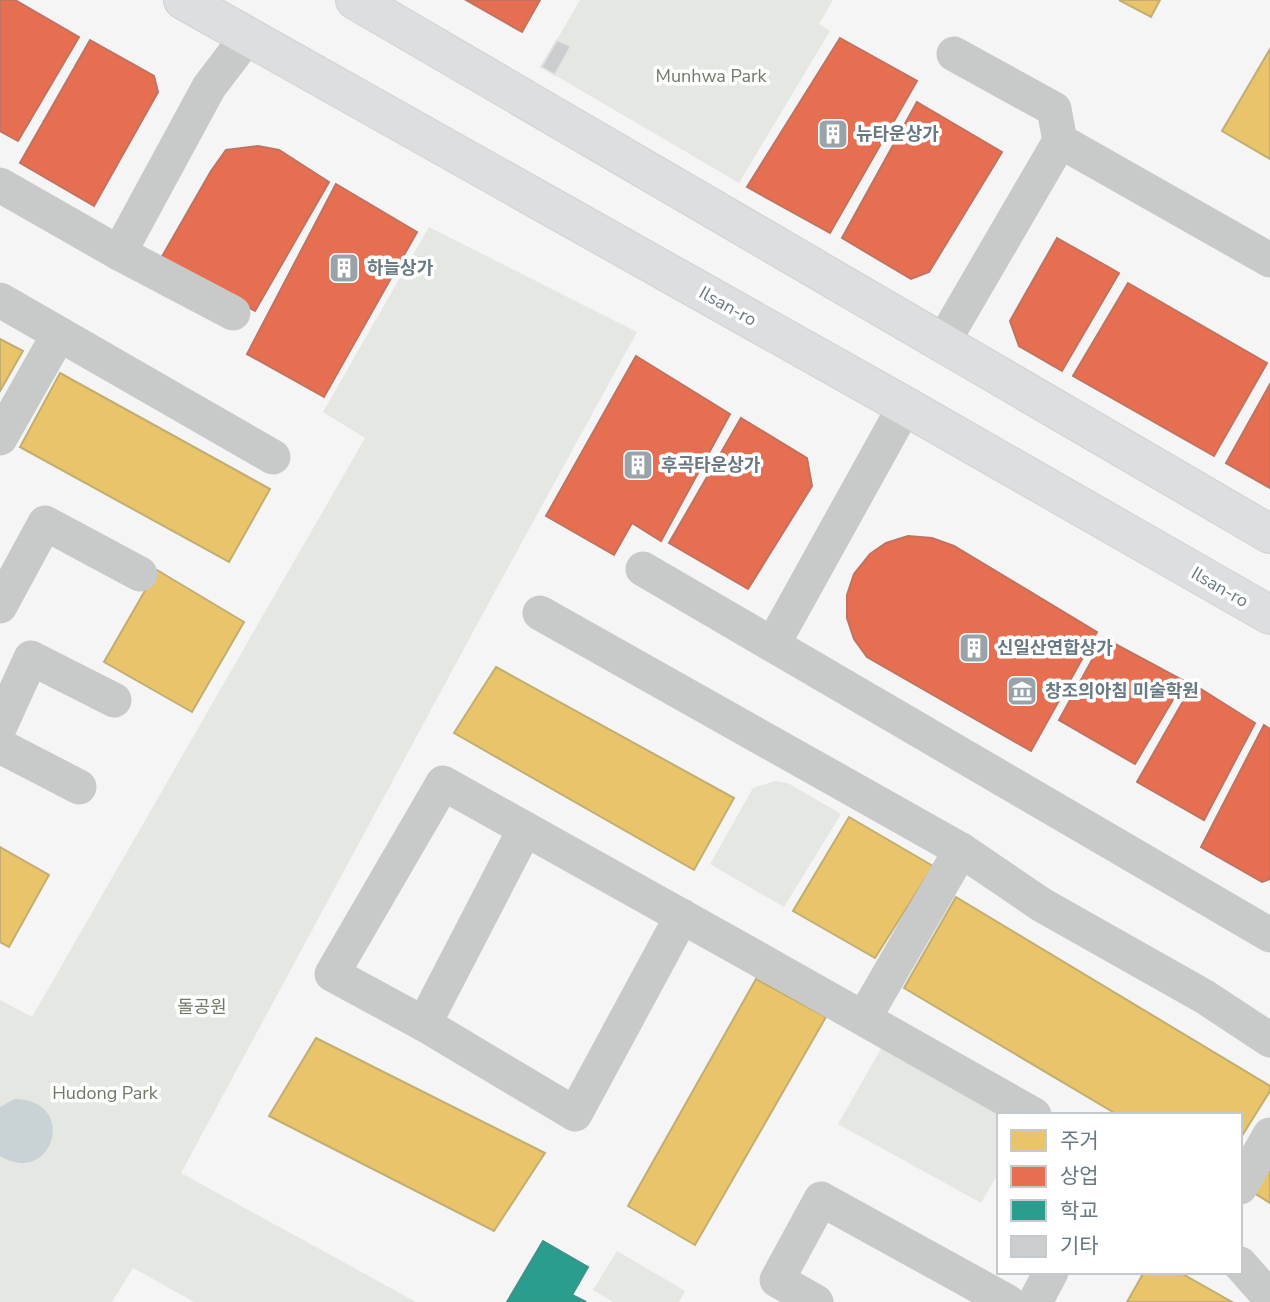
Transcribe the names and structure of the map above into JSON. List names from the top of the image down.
{
  "streets": {
    "main road": ["Ilsan-ro"]
  },
  "parks": ["Munhwa Park", "돌공원", "Hudong Park"],
  "places": {
    "building": [
      "뉴타운상가",
      "하늘상가",
      "후곡타운상가",
      "신일산연합상가"
    ],
    "museum": ["창조의아침 미술학원"]
  },
  "legend": [
    "주거",
    "상업",
    "학교",
    "기타"
  ]
}
